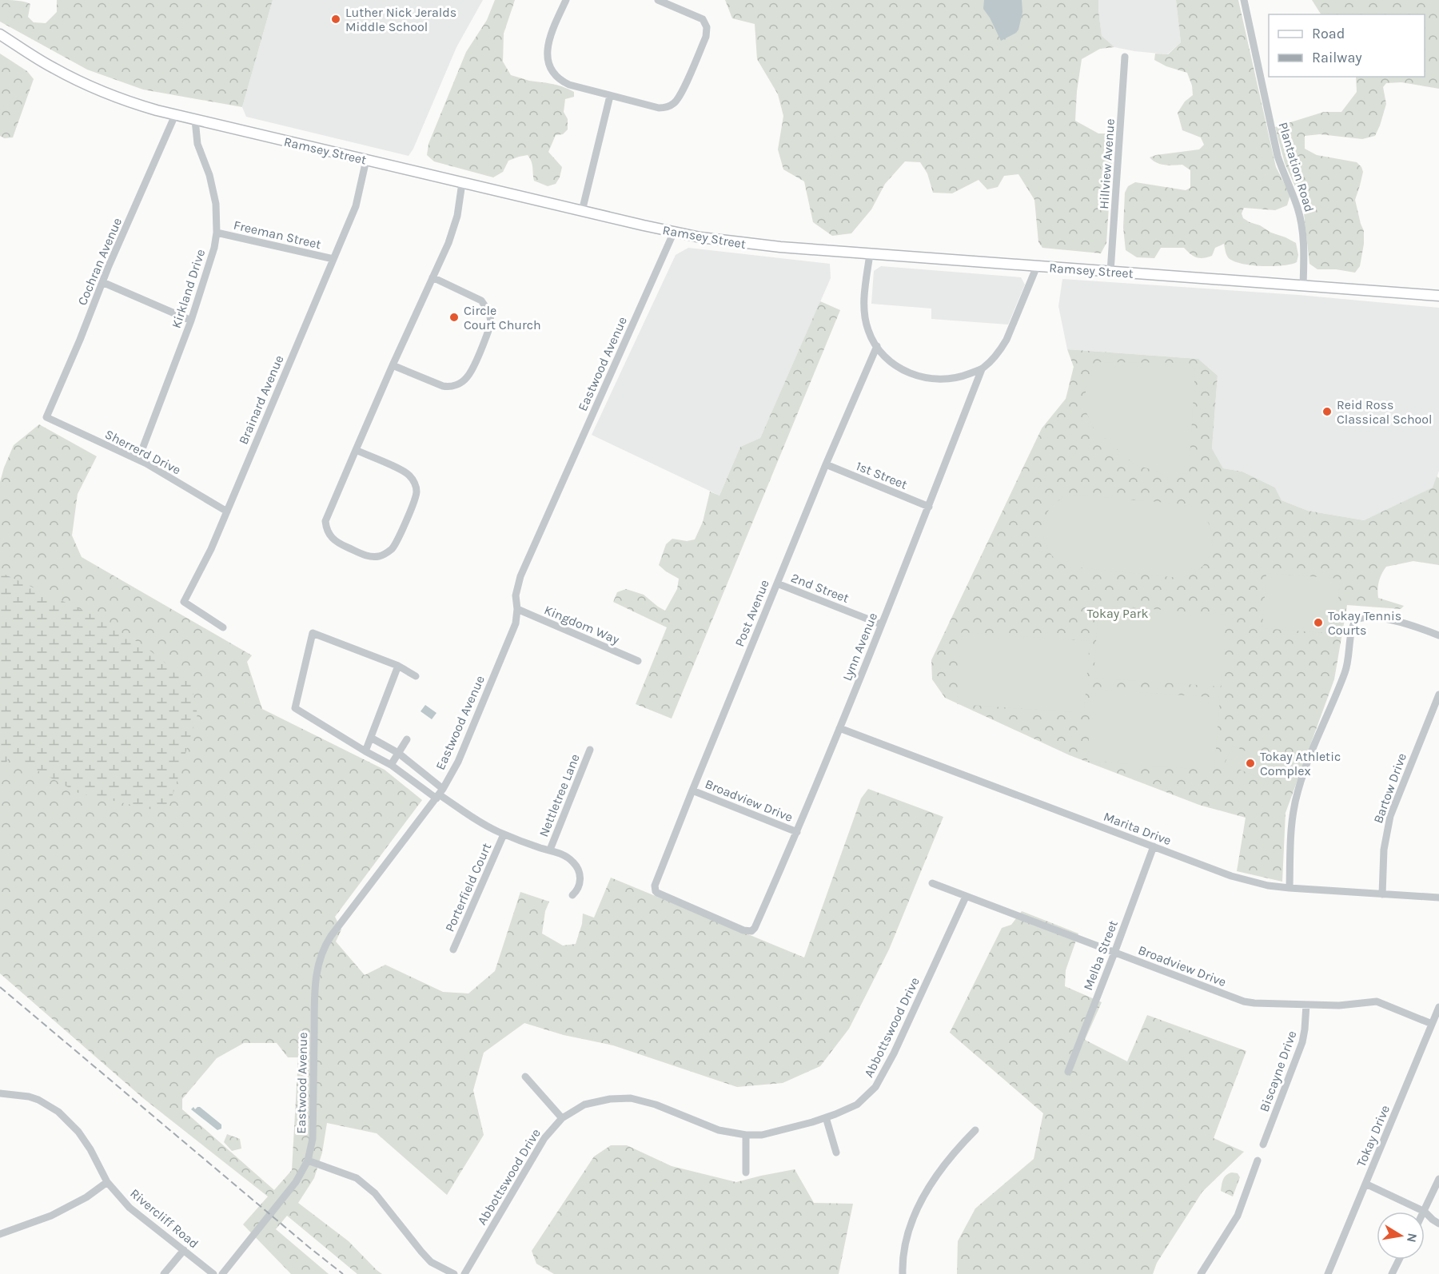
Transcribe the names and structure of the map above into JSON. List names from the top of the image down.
{
  "streets": {
    "main road": ["Ramsey Street"],
    "street": [
      "Hillview Avenue",
      "Plantation Road",
      "Freeman Street",
      "Cochran Avenue",
      "Kirkland Drive",
      "Eastwood Avenue",
      "Brainard Avenue",
      "Sherrerd Drive",
      "1st Street",
      "2nd Street",
      "Post Avenue",
      "Kingdom Way",
      "Lynn Avenue",
      "Bartow Drive",
      "Nettletree Lane",
      "Broadview Drive",
      "Marita Drive",
      "Porterfield Court",
      "Melba Street",
      "Abbottswood Drive",
      "Biscayne Drive",
      "Tokay Drive",
      "Rivercliff Road"
    ]
  },
  "crossings": [
    ["Ramsey Street", "Hillview Avenue"],
    ["Ramsey Street", "Plantation Road"],
    ["Ramsey Street", "Cochran Avenue"],
    ["Ramsey Street", "Kirkland Drive"],
    ["Ramsey Street", "Eastwood Avenue"],
    ["Ramsey Street", "Brainard Avenue"],
    ["Freeman Street", "Kirkland Drive"],
    ["Freeman Street", "Brainard Avenue"],
    ["Cochran Avenue", "Sherrerd Drive"],
    ["Kirkland Drive", "Sherrerd Drive"],
    ["Eastwood Avenue", "Kingdom Way"],
    ["Brainard Avenue", "Sherrerd Drive"],
    ["1st Street", "Post Avenue"],
    ["1st Street", "Lynn Avenue"],
    ["2nd Street", "Post Avenue"],
    ["2nd Street", "Lynn Avenue"],
    ["Post Avenue", "Lynn Avenue"],
    ["Post Avenue", "Broadview Drive"],
    ["Lynn Avenue", "Broadview Drive"],
    ["Lynn Avenue", "Marita Drive"],
    ["Bartow Drive", "Marita Drive"],
    ["Broadview Drive", "Melba Street"],
    ["Broadview Drive", "Abbottswood Drive"],
    ["Broadview Drive", "Biscayne Drive"],
    ["Broadview Drive", "Tokay Drive"],
    ["Marita Drive", "Melba Street"]
  ],
  "parks": ["Tokay Park"],
  "places": [
    "Luther Nick Jeralds Middle School",
    "Circle Court Church",
    "Reid Ross Classical School",
    "Tokay Tennis Courts",
    "Tokay Athletic Complex"
  ],
  "legend": ["Road", "Railway"],
  "north": "right"
}
